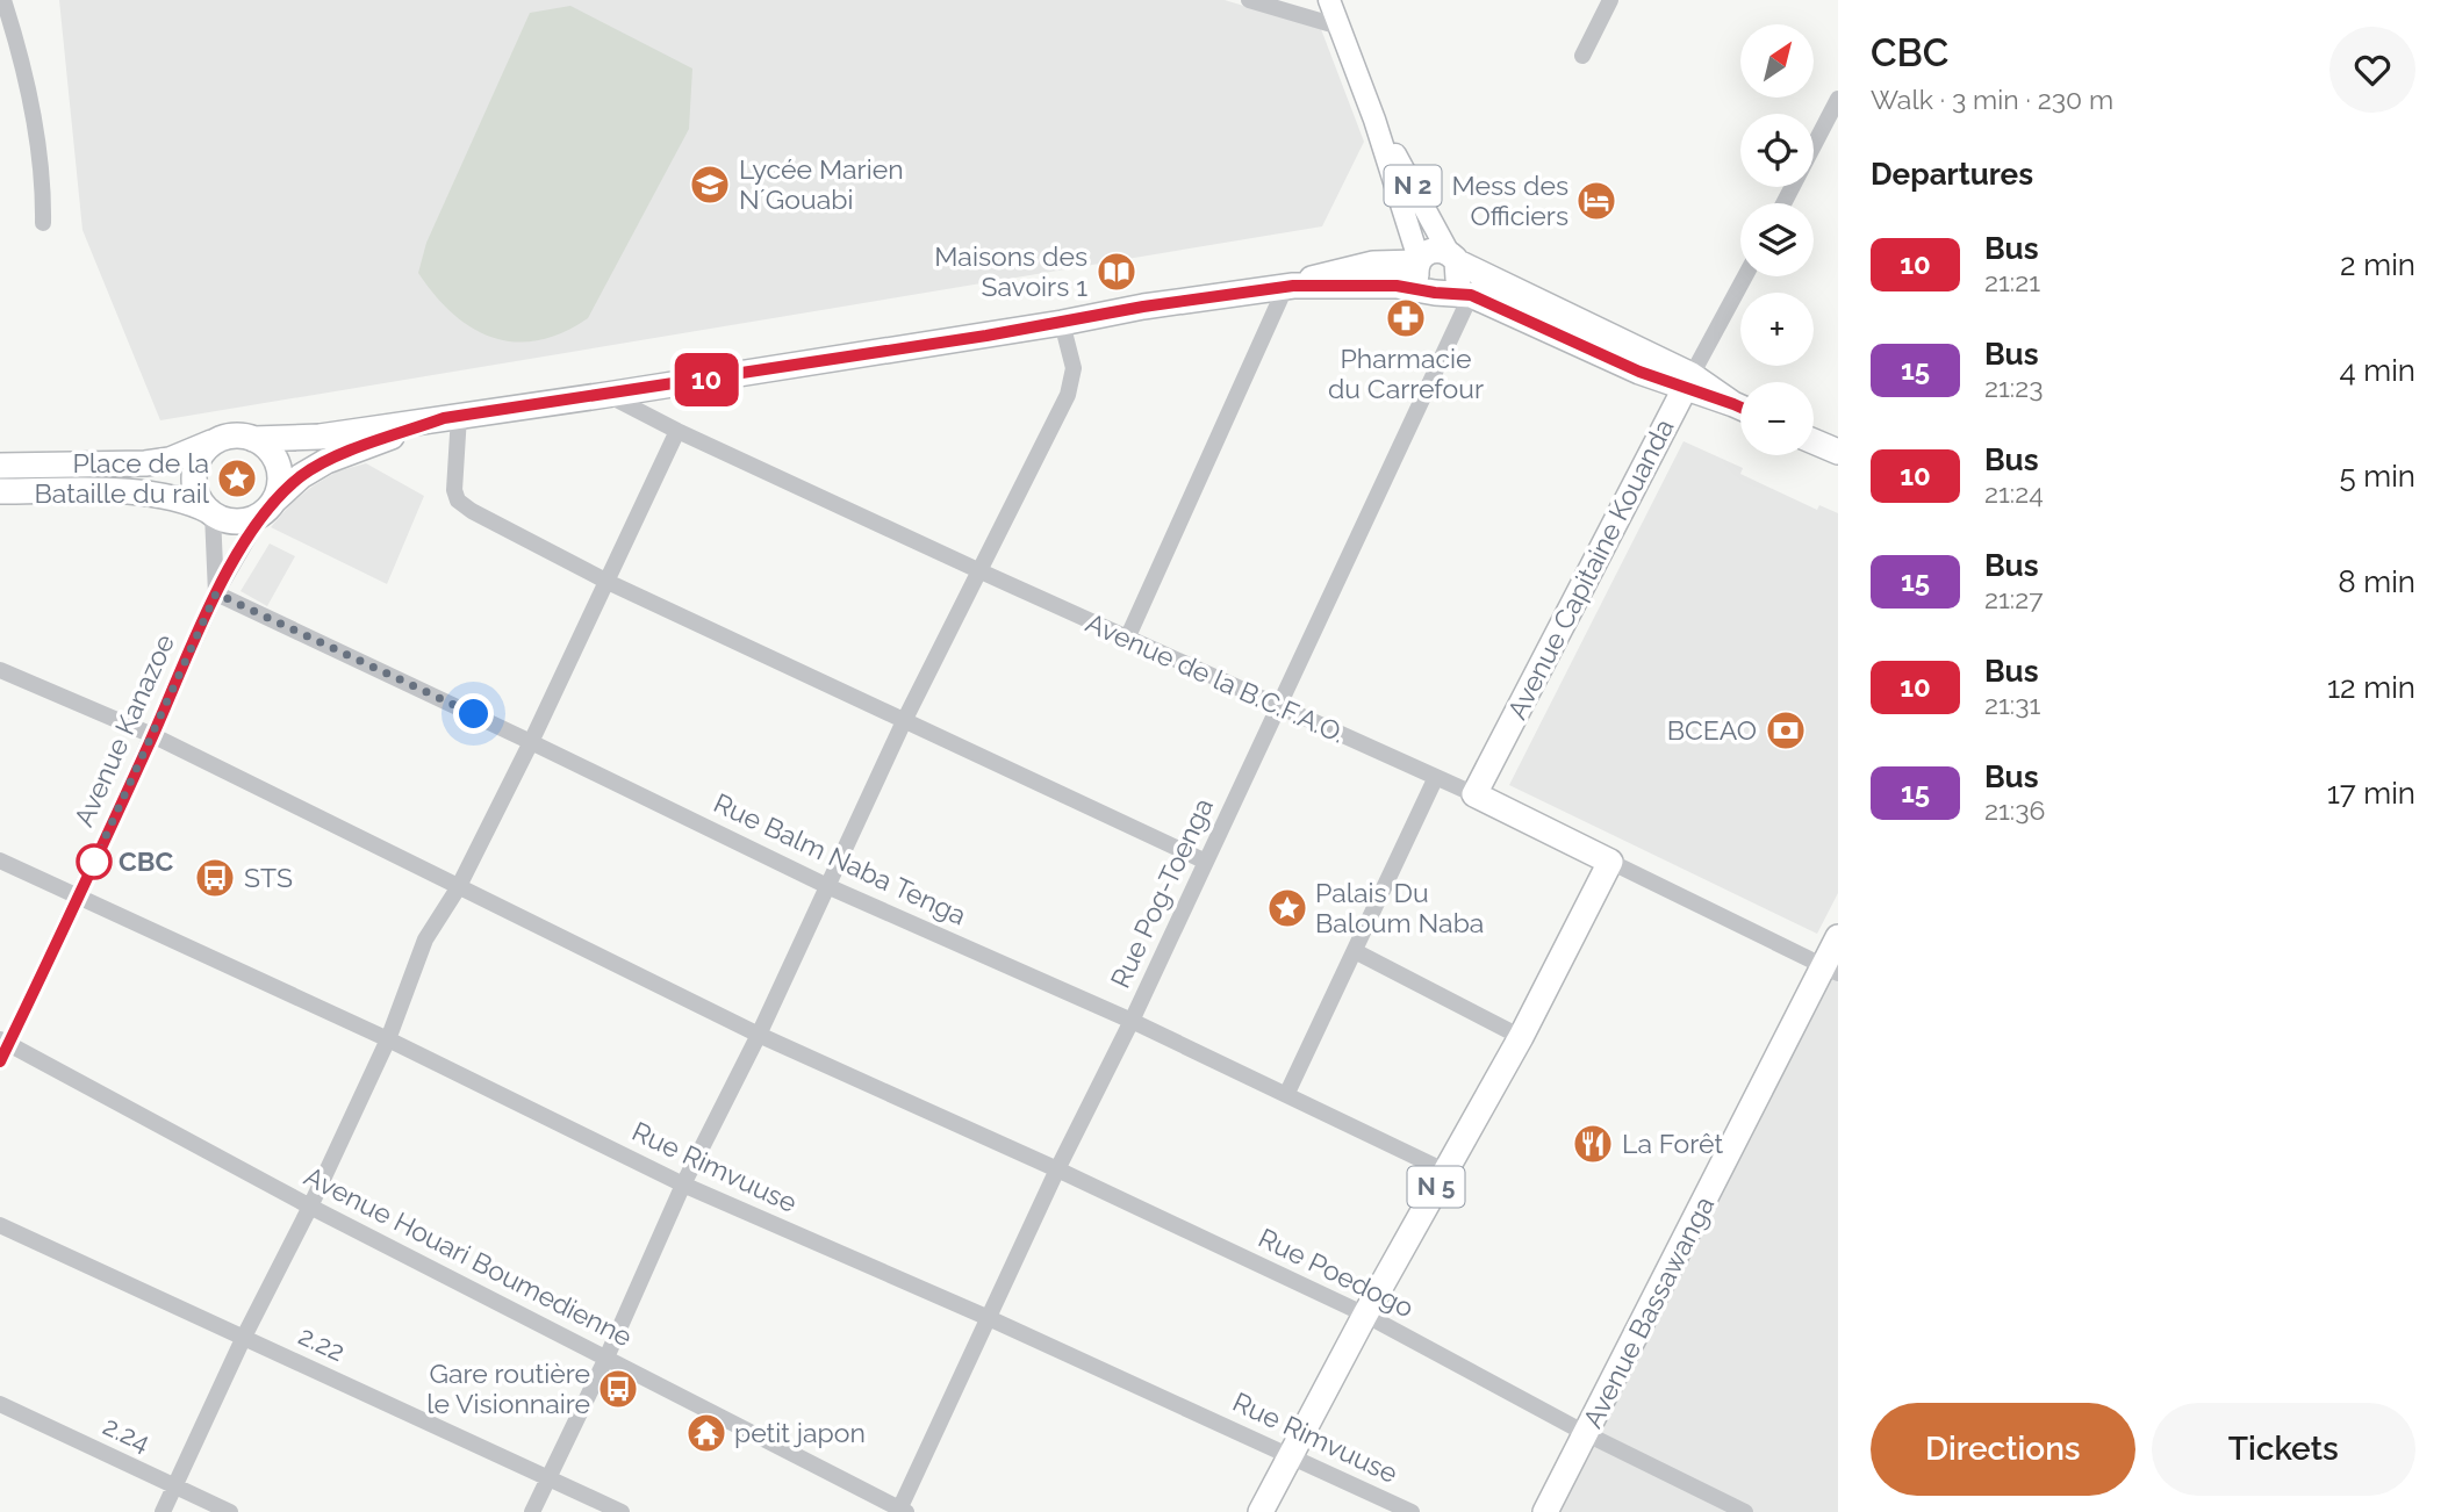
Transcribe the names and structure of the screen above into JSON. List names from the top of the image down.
{
  "streets": {
    "highway": [
      "Avenue Capitaine Kouanda",
      "Avenue de la B.C.F.A.O.",
      "N 5",
      "Avenue Bassawanga"
    ],
    "main road": ["N 2"],
    "street": [
      "Avenue Kanazoe",
      "Rue Balm Naba Tenga",
      "Rue Pog-Toenga",
      "Rue Rimvuuse",
      "Avenue Houari Boumedienne",
      "Rue Poedogo",
      "2.22",
      "2.24"
    ]
  },
  "crossings": [
    ["Avenue Capitaine Kouanda", "Avenue de la B.C.F.A.O."],
    ["Avenue de la B.C.F.A.O.", "Rue Pog-Toenga"],
    ["Avenue de la B.C.F.A.O.", "N 5"],
    ["Avenue de la B.C.F.A.O.", "Avenue Bassawanga"],
    ["Avenue Kanazoe", "Rue Balm Naba Tenga"],
    ["Avenue Kanazoe", "Rue Rimvuuse"],
    ["Avenue Kanazoe", "Avenue Houari Boumedienne"],
    ["Avenue Kanazoe", "Rue Poedogo"],
    ["Rue Balm Naba Tenga", "Rue Pog-Toenga"],
    ["Rue Balm Naba Tenga", "N 5"],
    ["Rue Pog-Toenga", "Rue Rimvuuse"],
    ["Rue Pog-Toenga", "Avenue Houari Boumedienne"],
    ["Rue Pog-Toenga", "Rue Poedogo"],
    ["Rue Rimvuuse", "N 5"],
    ["N 5", "Rue Poedogo"],
    ["Rue Poedogo", "Avenue Bassawanga"]
  ],
  "places": {
    "school or university": ["Lycée Marien N´Gouabi"],
    "hotel": ["Mess des Officiers"],
    "library": ["Maisons des Savoirs 1"],
    "pharmacy": ["Pharmacie du Carrefour"],
    "place": ["Place de la Bataille du rail", "Palais Du Baloum Naba"],
    "bank": ["BCEAO"],
    "other": ["CBC"],
    "bus stop": ["STS", "Gare routière le Visionnaire"],
    "restaurant": ["La Forêt"],
    "temple": ["petit japon"]
  },
  "lines": ["bus line 10"],
  "north": "top right",
  "page": {
    "on_map": "10",
    "heading": [
      ["CBC", "Walk · 3 min · 230 m"],
      "Departures"
    ],
    "map_buttons": ["+", "−"],
    "list": [
      {
        "mark": "10",
        "name": "Bus",
        "note": "21:21",
        "value": "2 min"
      },
      {
        "mark": "15",
        "name": "Bus",
        "note": "21:23",
        "value": "4 min"
      },
      {
        "mark": "10",
        "name": "Bus",
        "note": "21:24",
        "value": "5 min"
      },
      {
        "mark": "15",
        "name": "Bus",
        "note": "21:27",
        "value": "8 min"
      },
      {
        "mark": "10",
        "name": "Bus",
        "note": "21:31",
        "value": "12 min"
      },
      {
        "mark": "15",
        "name": "Bus",
        "note": "21:36",
        "value": "17 min"
      }
    ],
    "buttons": ["Directions", "Tickets"]
  }
}
